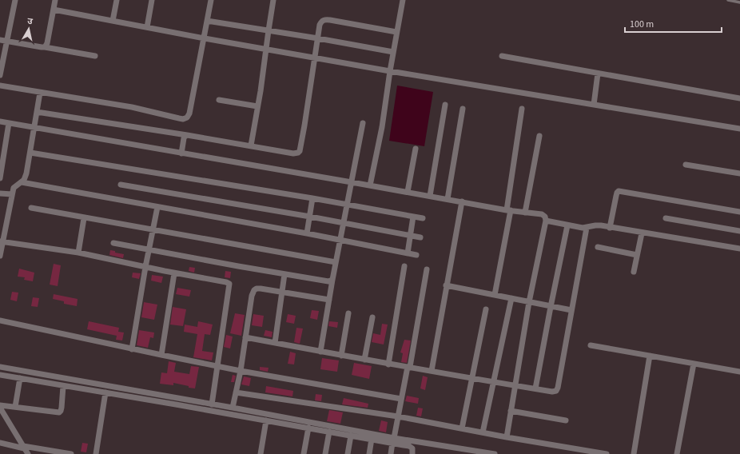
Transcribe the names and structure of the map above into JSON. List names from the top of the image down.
{
  "scale_bar": "100 m",
  "north": "top"
}
